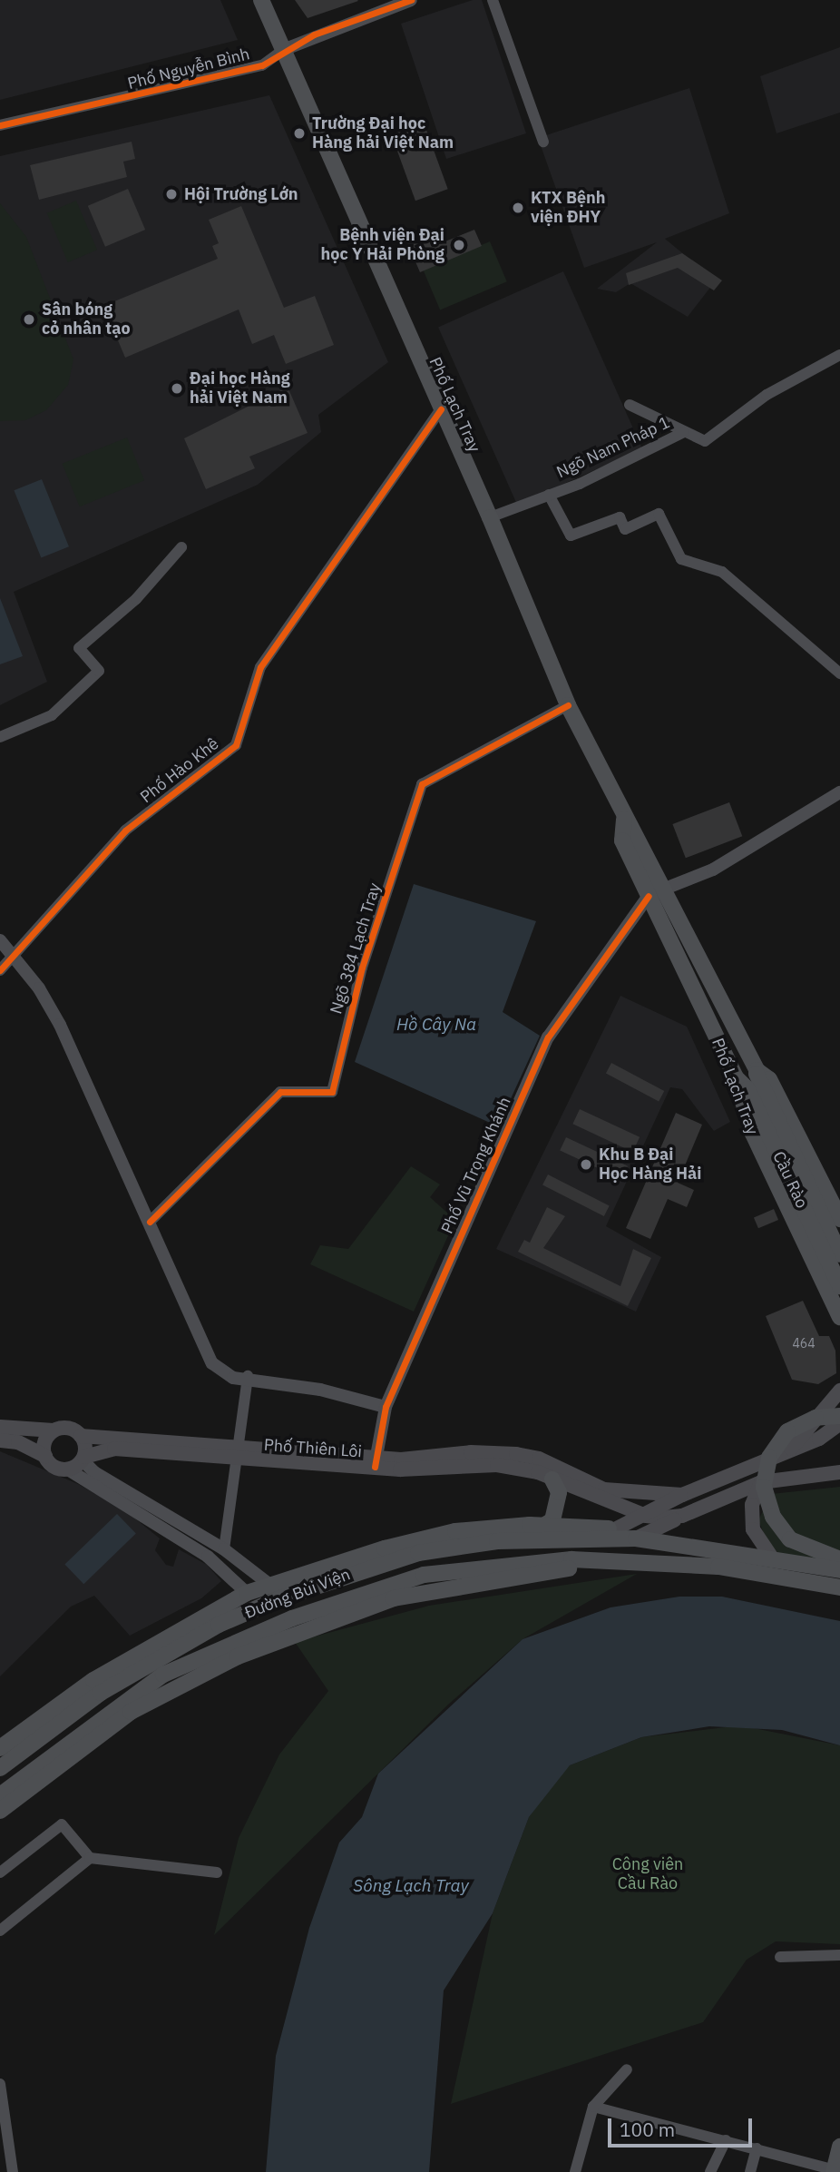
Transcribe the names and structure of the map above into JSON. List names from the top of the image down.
{
  "streets": {
    "main road": [
      "Phố Lạch Tray",
      "Cầu Rào",
      "Phố Thiên Lôi",
      "Đường Bùi Viện"
    ],
    "street": [
      "Phố Nguyễn Bình",
      "Ngõ Nam Pháp 1",
      "Phố Hào Khê",
      "Ngõ 384 Lạch Tray",
      "Phố Vũ Trọng Khánh"
    ]
  },
  "crossings": [
    ["Phố Nguyễn Bình", "Phố Lạch Tray"],
    ["Phố Lạch Tray", "Ngõ Nam Pháp 1"],
    ["Phố Lạch Tray", "Phố Hào Khê"],
    ["Phố Lạch Tray", "Ngõ 384 Lạch Tray"],
    ["Phố Lạch Tray", "Phố Vũ Trọng Khánh"],
    ["Phố Lạch Tray", "Cầu Rào"],
    ["Phố Vũ Trọng Khánh", "Phố Thiên Lôi"]
  ],
  "water": ["Hồ Cây Na", "Sông Lạch Tray"],
  "parks": ["Công viên Cầu Rào"],
  "places": [
    "Trường Đại học Hàng hải Việt Nam",
    "Hội Trường Lớn",
    "KTX Bệnh viện ĐHY",
    "Bệnh viện Đại học Y Hải Phòng",
    "Sân bóng cỏ nhân tạo",
    "Đại học Hàng hải Việt Nam",
    "Khu B Đại Học Hàng Hải"
  ],
  "house_numbers": ["464"],
  "scale_bar": "100 m"
}
